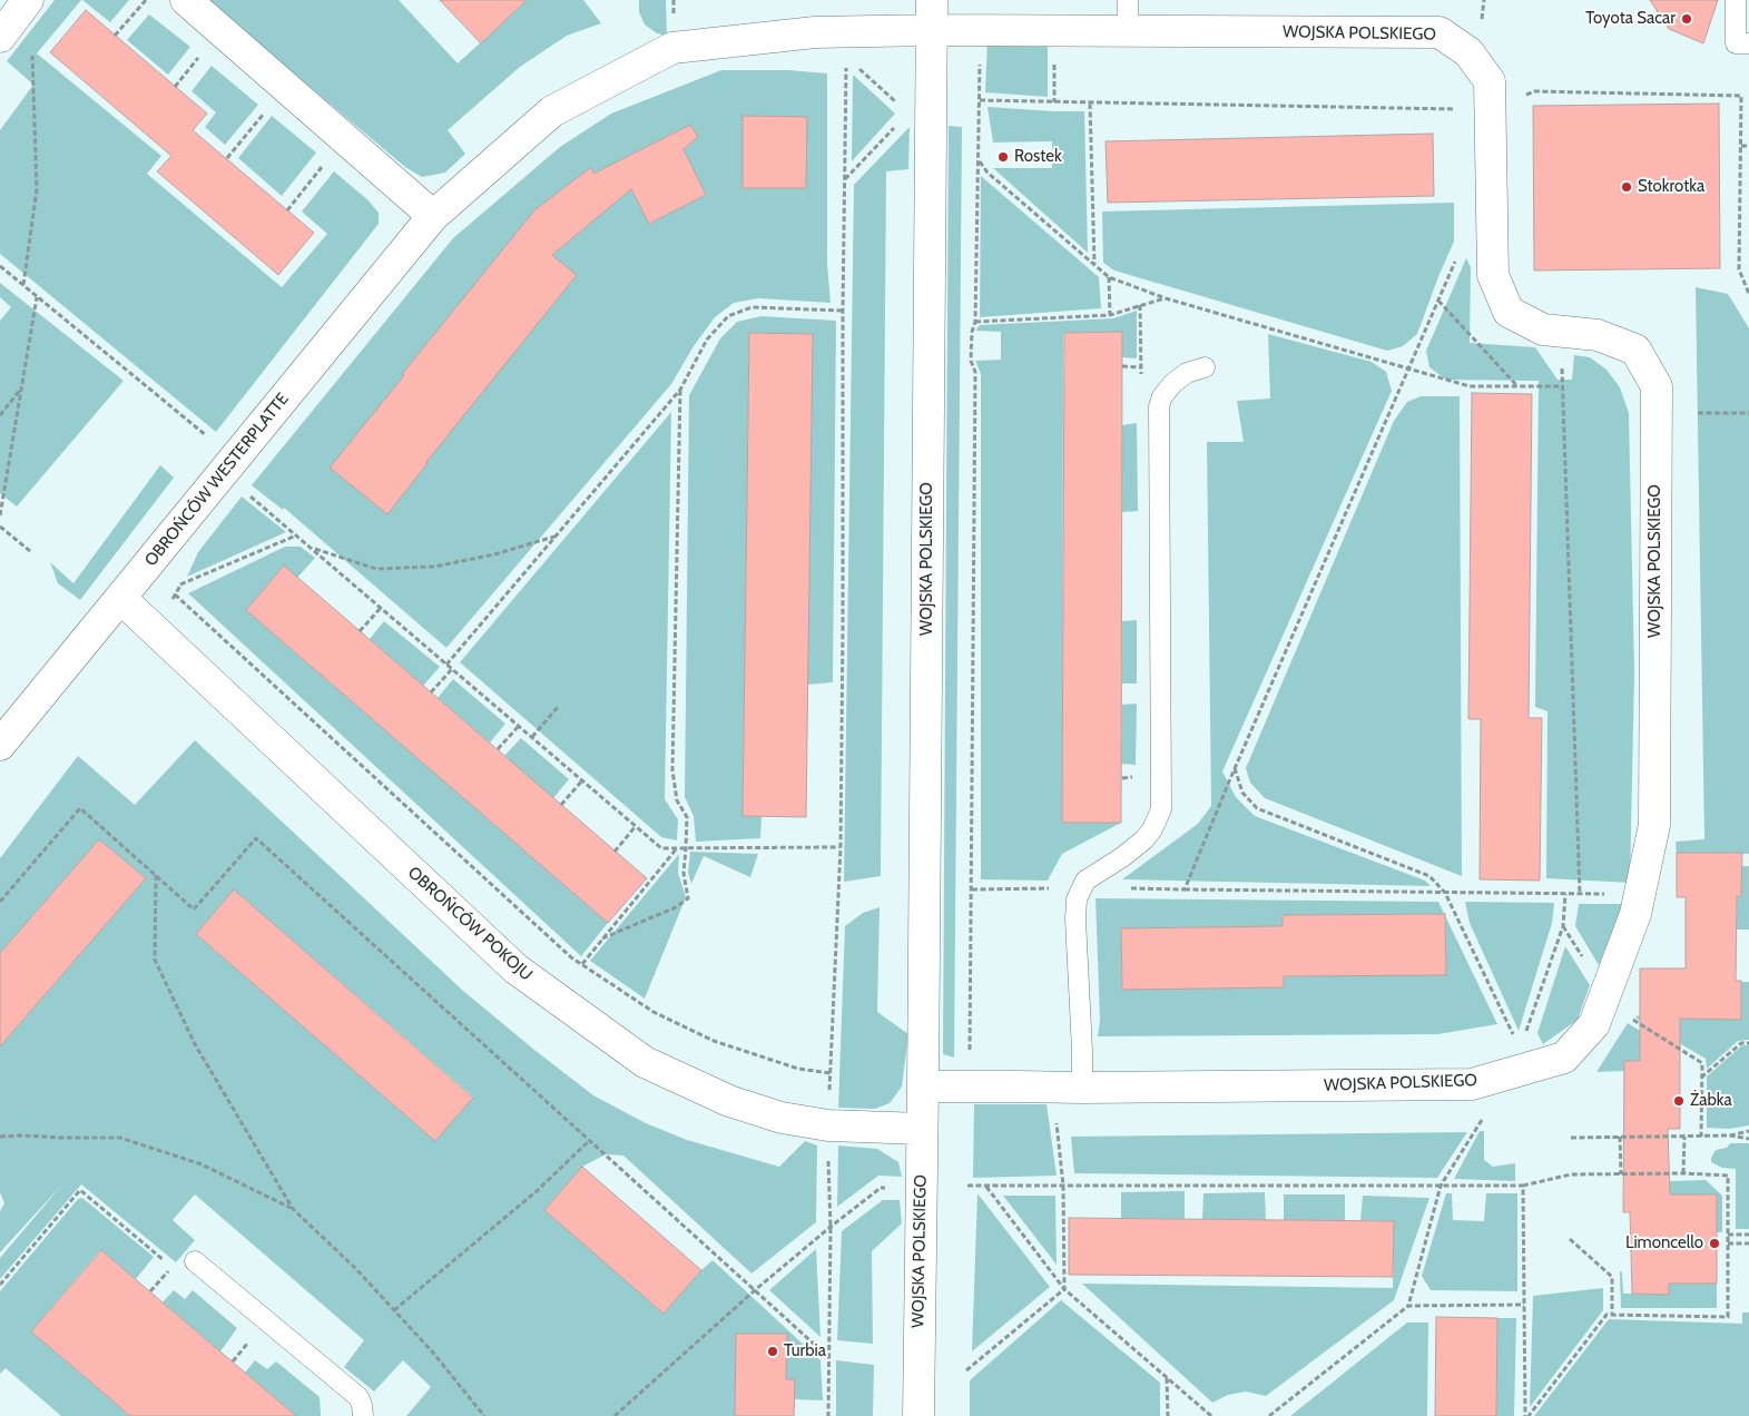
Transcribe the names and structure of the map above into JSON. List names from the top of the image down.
{
  "streets": {
    "street": ["WOJSKA POLSKIEGO", "OBROŃCÓW WESTERPLATTE", "OBROŃCÓW POKOJU"]
  },
  "crossings": [
    ["WOJSKA POLSKIEGO", "OBROŃCÓW WESTERPLATTE"],
    ["WOJSKA POLSKIEGO", "OBROŃCÓW POKOJU"],
    ["OBROŃCÓW WESTERPLATTE", "OBROŃCÓW POKOJU"]
  ],
  "places": [
    "Toyota Sacar",
    "Rostek",
    "Stokrotka",
    "Żabka",
    "Limoncello",
    "Turbia"
  ]
}
